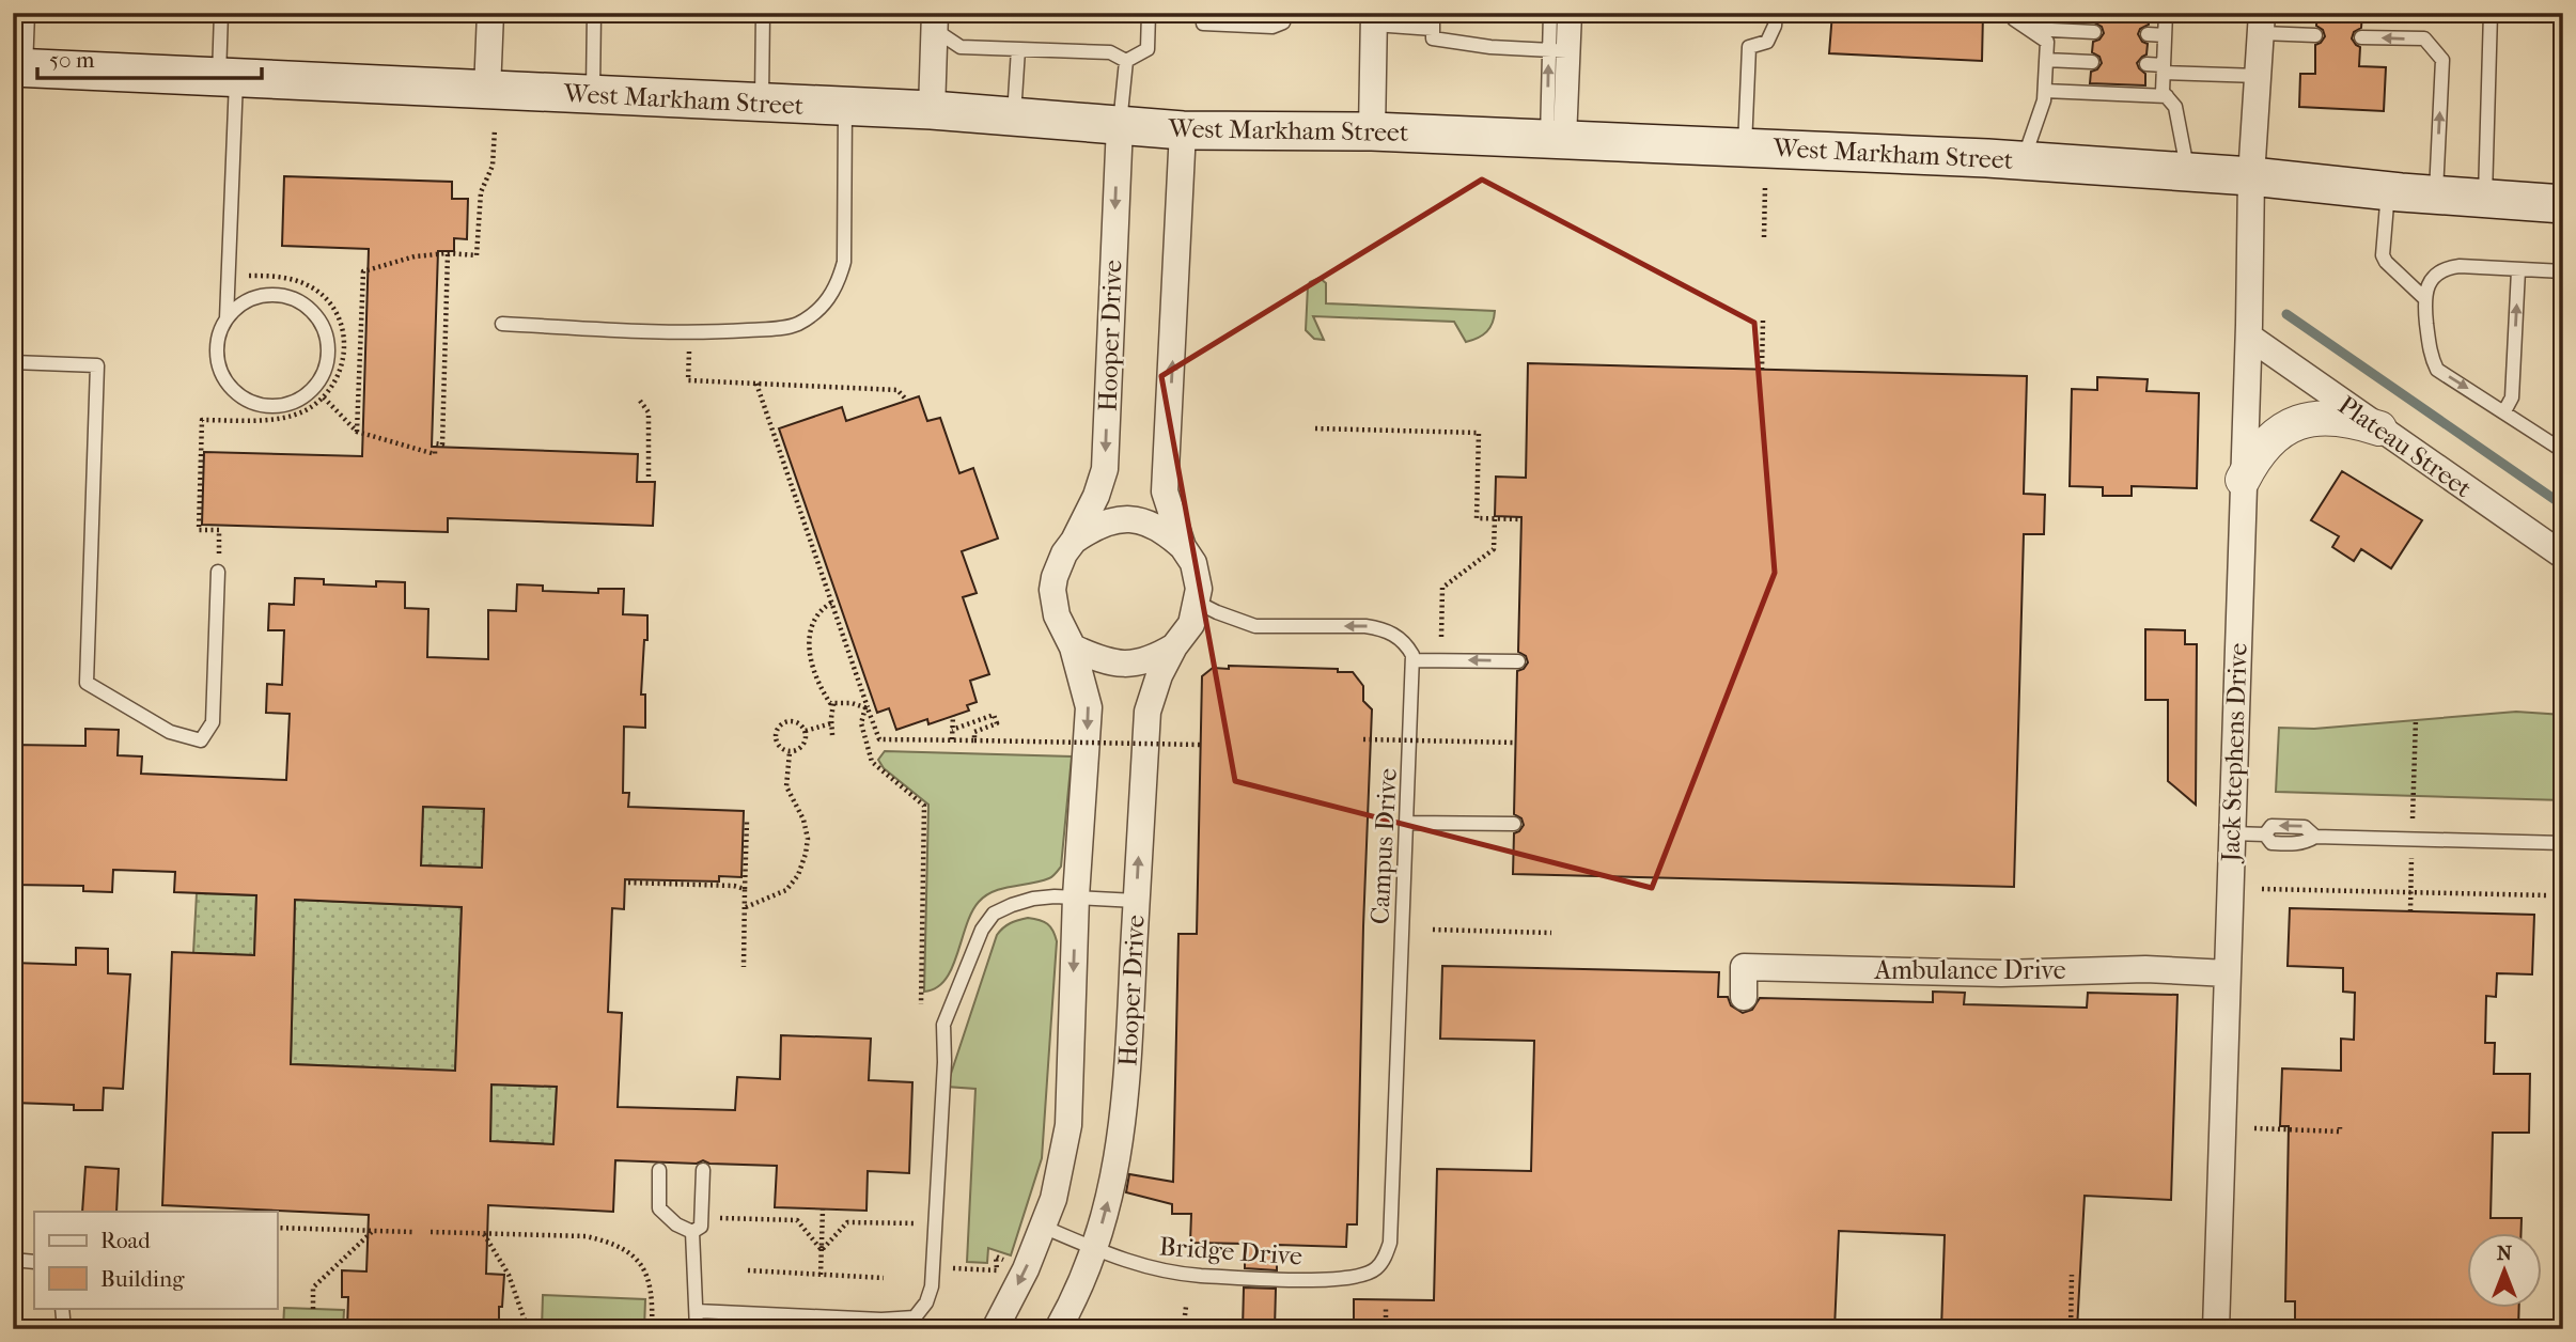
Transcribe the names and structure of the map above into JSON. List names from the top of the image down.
{
  "streets": {
    "main road": ["West Markham Street"],
    "street": [
      "Hooper Drive",
      "Plateau Street",
      "Jack Stephens Drive",
      "Ambulance Drive"
    ],
    "lane": ["Campus Drive", "Bridge Drive"]
  },
  "crossings": [
    ["West Markham Street", "Hooper Drive"],
    ["West Markham Street", "Jack Stephens Drive"],
    ["Hooper Drive", "Bridge Drive"],
    ["Plateau Street", "Jack Stephens Drive"],
    ["Jack Stephens Drive", "Ambulance Drive"],
    ["Campus Drive", "Bridge Drive"]
  ],
  "legend": ["Road", "Building"],
  "scale_bar": "50 m",
  "north": "top"
}
